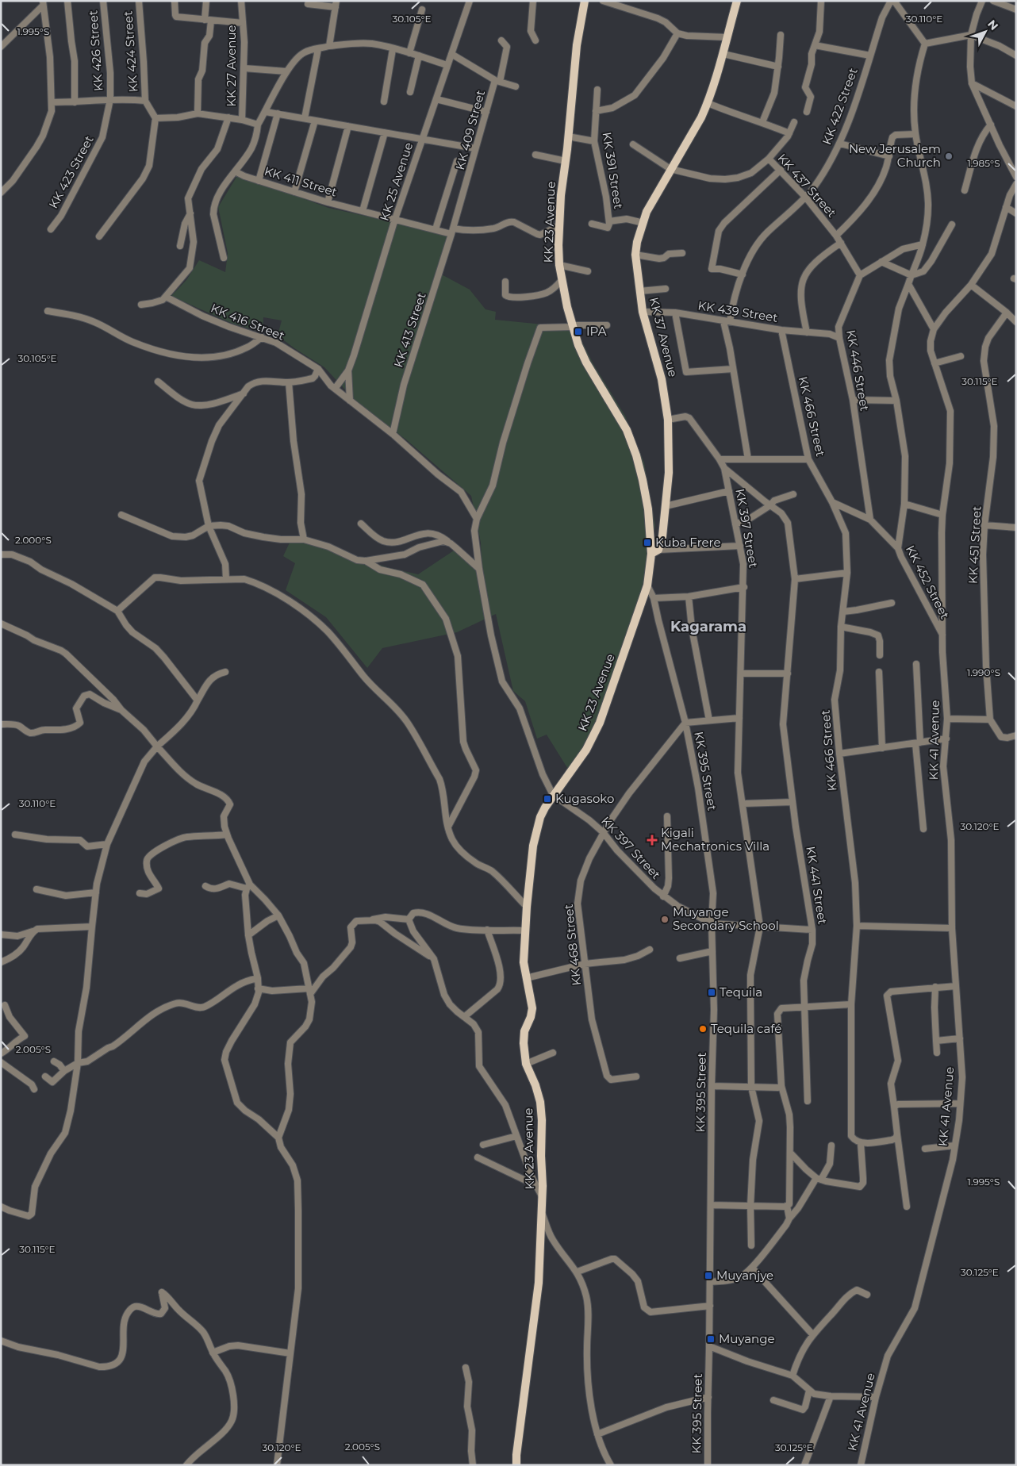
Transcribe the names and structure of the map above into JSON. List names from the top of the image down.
{
  "streets": {
    "main road": ["KK 23 Avenue", "KK 37 Avenue"],
    "street": [
      "KK 426 Street",
      "KK 424 Street",
      "KK 27 Avenue",
      "KK 422 Street",
      "KK 409 Street",
      "KK 391 Street",
      "KK 423 Street",
      "KK 411 Street",
      "KK 25 Avenue",
      "KK 437 Street",
      "KK 439 Street",
      "KK 416 Street",
      "KK 413 Street",
      "KK 446 Street",
      "KK 466 Street",
      "KK 397 Street",
      "KK 451 Street",
      "KK 452 Street",
      "KK 41 Avenue",
      "KK 395 Street",
      "KK 441 Street",
      "KK 468 Street"
    ]
  },
  "crossings": [
    ["KK 426 Street", "KK 423 Street"],
    ["KK 422 Street", "KK 437 Street"],
    ["KK 422 Street", "KK 439 Street"],
    ["KK 409 Street", "KK 411 Street"],
    ["KK 409 Street", "KK 25 Avenue"],
    ["KK 409 Street", "KK 413 Street"],
    ["KK 391 Street", "KK 37 Avenue"],
    ["KK 411 Street", "KK 25 Avenue"],
    ["KK 411 Street", "KK 23 Avenue"],
    ["KK 411 Street", "KK 413 Street"],
    ["KK 25 Avenue", "KK 416 Street"],
    ["KK 437 Street", "KK 37 Avenue"],
    ["KK 437 Street", "KK 446 Street"],
    ["KK 23 Avenue", "KK 37 Avenue"],
    ["KK 23 Avenue", "KK 397 Street"],
    ["KK 23 Avenue", "KK 395 Street"],
    ["KK 439 Street", "KK 37 Avenue"],
    ["KK 439 Street", "KK 446 Street"],
    ["KK 439 Street", "KK 466 Street"],
    ["KK 37 Avenue", "KK 441 Street"],
    ["KK 446 Street", "KK 452 Street"],
    ["KK 466 Street", "KK 452 Street"],
    ["KK 397 Street", "KK 395 Street"],
    ["KK 397 Street", "KK 441 Street"],
    ["KK 397 Street", "KK 468 Street"],
    ["KK 452 Street", "KK 41 Avenue"],
    ["KK 395 Street", "KK 468 Street"]
  ],
  "districts": ["Kagarama"],
  "places": {
    "other": ["New Jerusalem Church", "Muyange Secondary School", "Tequila café"],
    "transit": [
      "IPA",
      "Kuba Frere",
      "Kugasoko",
      "Tequila",
      "Muyanjye",
      "Muyange"
    ],
    "health": ["Kigali Mechatronics Villa"]
  },
  "north": "top right",
  "coordinates": [
    "30.105°E",
    "30.110°E",
    "1.995°S",
    "1.985°S",
    "30.115°E",
    "2.000°S",
    "1.990°S",
    "30.120°E",
    "2.005°S",
    "30.125°E"
  ]
}
